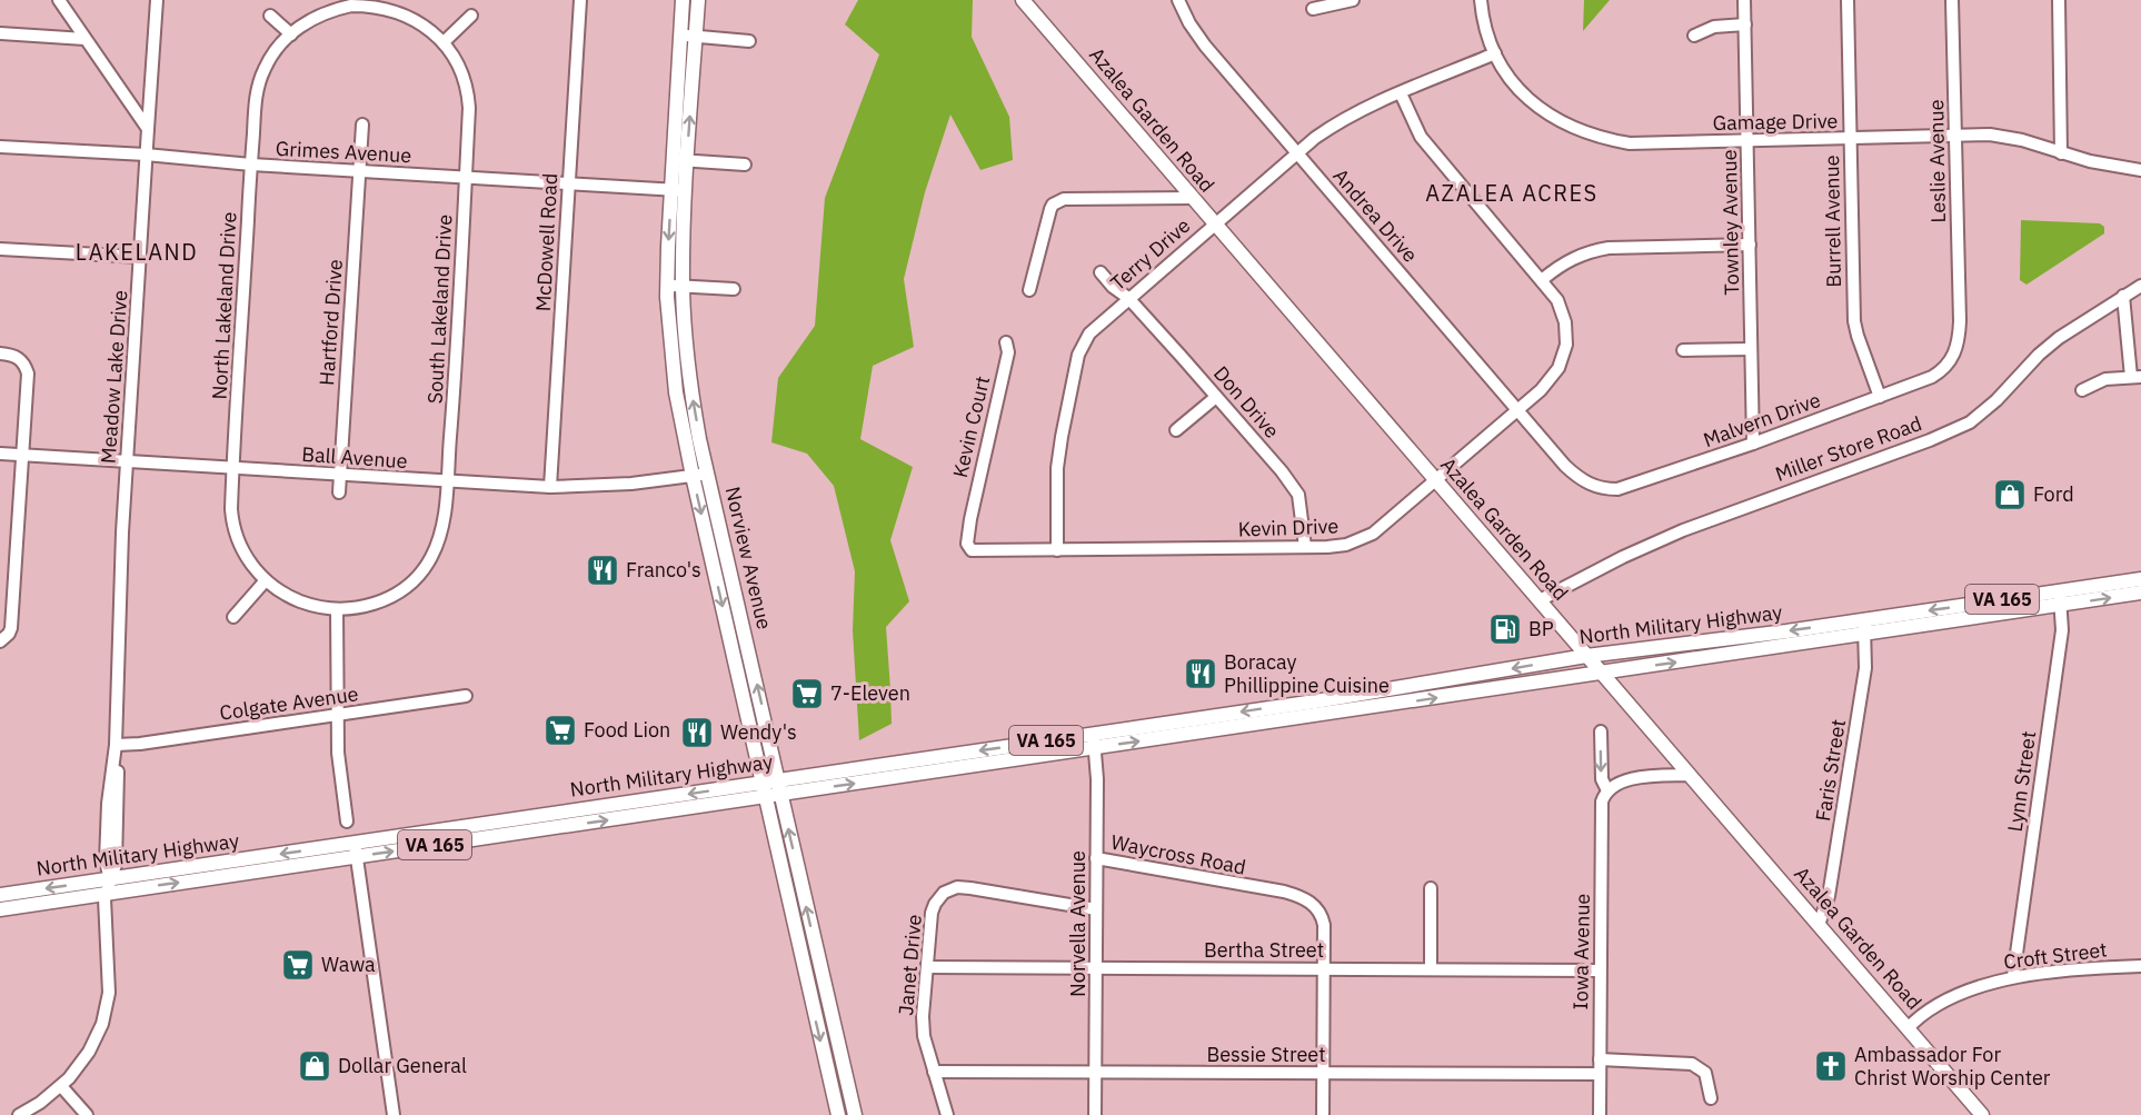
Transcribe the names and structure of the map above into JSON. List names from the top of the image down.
{
  "streets": {
    "main road": [
      "Azalea Garden Road",
      "Norview Avenue",
      "VA 165",
      "North Military Highway"
    ],
    "street": [
      "Gamage Drive",
      "Grimes Avenue",
      "Leslie Avenue",
      "Andrea Drive",
      "Burrell Avenue",
      "Townley Avenue",
      "McDowell Road",
      "Terry Drive",
      "North Lakeland Drive",
      "South Lakeland Drive",
      "Hartford Drive",
      "Meadow Lake Drive",
      "Don Drive",
      "Malvern Drive",
      "Kevin Court",
      "Miller Store Road",
      "Ball Avenue",
      "Kevin Drive",
      "Colgate Avenue",
      "Faris Street",
      "Lynn Street",
      "Waycross Road",
      "Norvella Avenue",
      "Bertha Street",
      "Iowa Avenue",
      "Croft Street",
      "Janet Drive",
      "Bessie Street"
    ]
  },
  "crossings": [
    ["Azalea Garden Road", "Terry Drive"],
    ["Azalea Garden Road", "Miller Store Road"],
    ["Azalea Garden Road", "Kevin Drive"],
    ["Azalea Garden Road", "North Military Highway"],
    ["Azalea Garden Road", "Faris Street"],
    ["Azalea Garden Road", "Croft Street"],
    ["Gamage Drive", "Leslie Avenue"],
    ["Gamage Drive", "Burrell Avenue"],
    ["Gamage Drive", "Townley Avenue"],
    ["Gamage Drive", "Terry Drive"],
    ["Grimes Avenue", "McDowell Road"],
    ["Grimes Avenue", "North Lakeland Drive"],
    ["Grimes Avenue", "South Lakeland Drive"],
    ["Grimes Avenue", "Hartford Drive"],
    ["Grimes Avenue", "Meadow Lake Drive"],
    ["Grimes Avenue", "Norview Avenue"],
    ["Leslie Avenue", "Malvern Drive"],
    ["Andrea Drive", "Terry Drive"],
    ["Andrea Drive", "Malvern Drive"],
    ["Andrea Drive", "Kevin Drive"],
    ["Burrell Avenue", "Malvern Drive"],
    ["Townley Avenue", "Malvern Drive"],
    ["McDowell Road", "Ball Avenue"],
    ["Terry Drive", "Don Drive"],
    ["Terry Drive", "Kevin Drive"],
    ["North Lakeland Drive", "South Lakeland Drive"],
    ["North Lakeland Drive", "Ball Avenue"],
    ["South Lakeland Drive", "Ball Avenue"],
    ["Hartford Drive", "Ball Avenue"],
    ["Meadow Lake Drive", "Ball Avenue"],
    ["Meadow Lake Drive", "North Military Highway"],
    ["Meadow Lake Drive", "Colgate Avenue"],
    ["Don Drive", "Kevin Drive"],
    ["Kevin Court", "Kevin Drive"],
    ["Ball Avenue", "Norview Avenue"],
    ["Norview Avenue", "North Military Highway"],
    ["North Military Highway", "Faris Street"],
    ["North Military Highway", "Lynn Street"],
    ["North Military Highway", "Norvella Avenue"],
    ["Lynn Street", "Croft Street"],
    ["Waycross Road", "Norvella Avenue"],
    ["Waycross Road", "Bertha Street"],
    ["Norvella Avenue", "Bertha Street"],
    ["Norvella Avenue", "Janet Drive"],
    ["Norvella Avenue", "Bessie Street"],
    ["Bertha Street", "Iowa Avenue"],
    ["Bertha Street", "Janet Drive"],
    ["Iowa Avenue", "Bessie Street"],
    ["Janet Drive", "Bessie Street"]
  ],
  "districts": ["AZALEA ACRES", "LAKELAND"],
  "places": {
    "shop": ["Ford", "Dollar General"],
    "restaurant": ["Franco's", "Boracay Phillippine Cuisine", "Wendy's"],
    "fuel station": ["BP"],
    "supermarket": ["7-Eleven", "Food Lion", "Wawa"],
    "church": ["Ambassador For Christ Worship Center"]
  }
}
